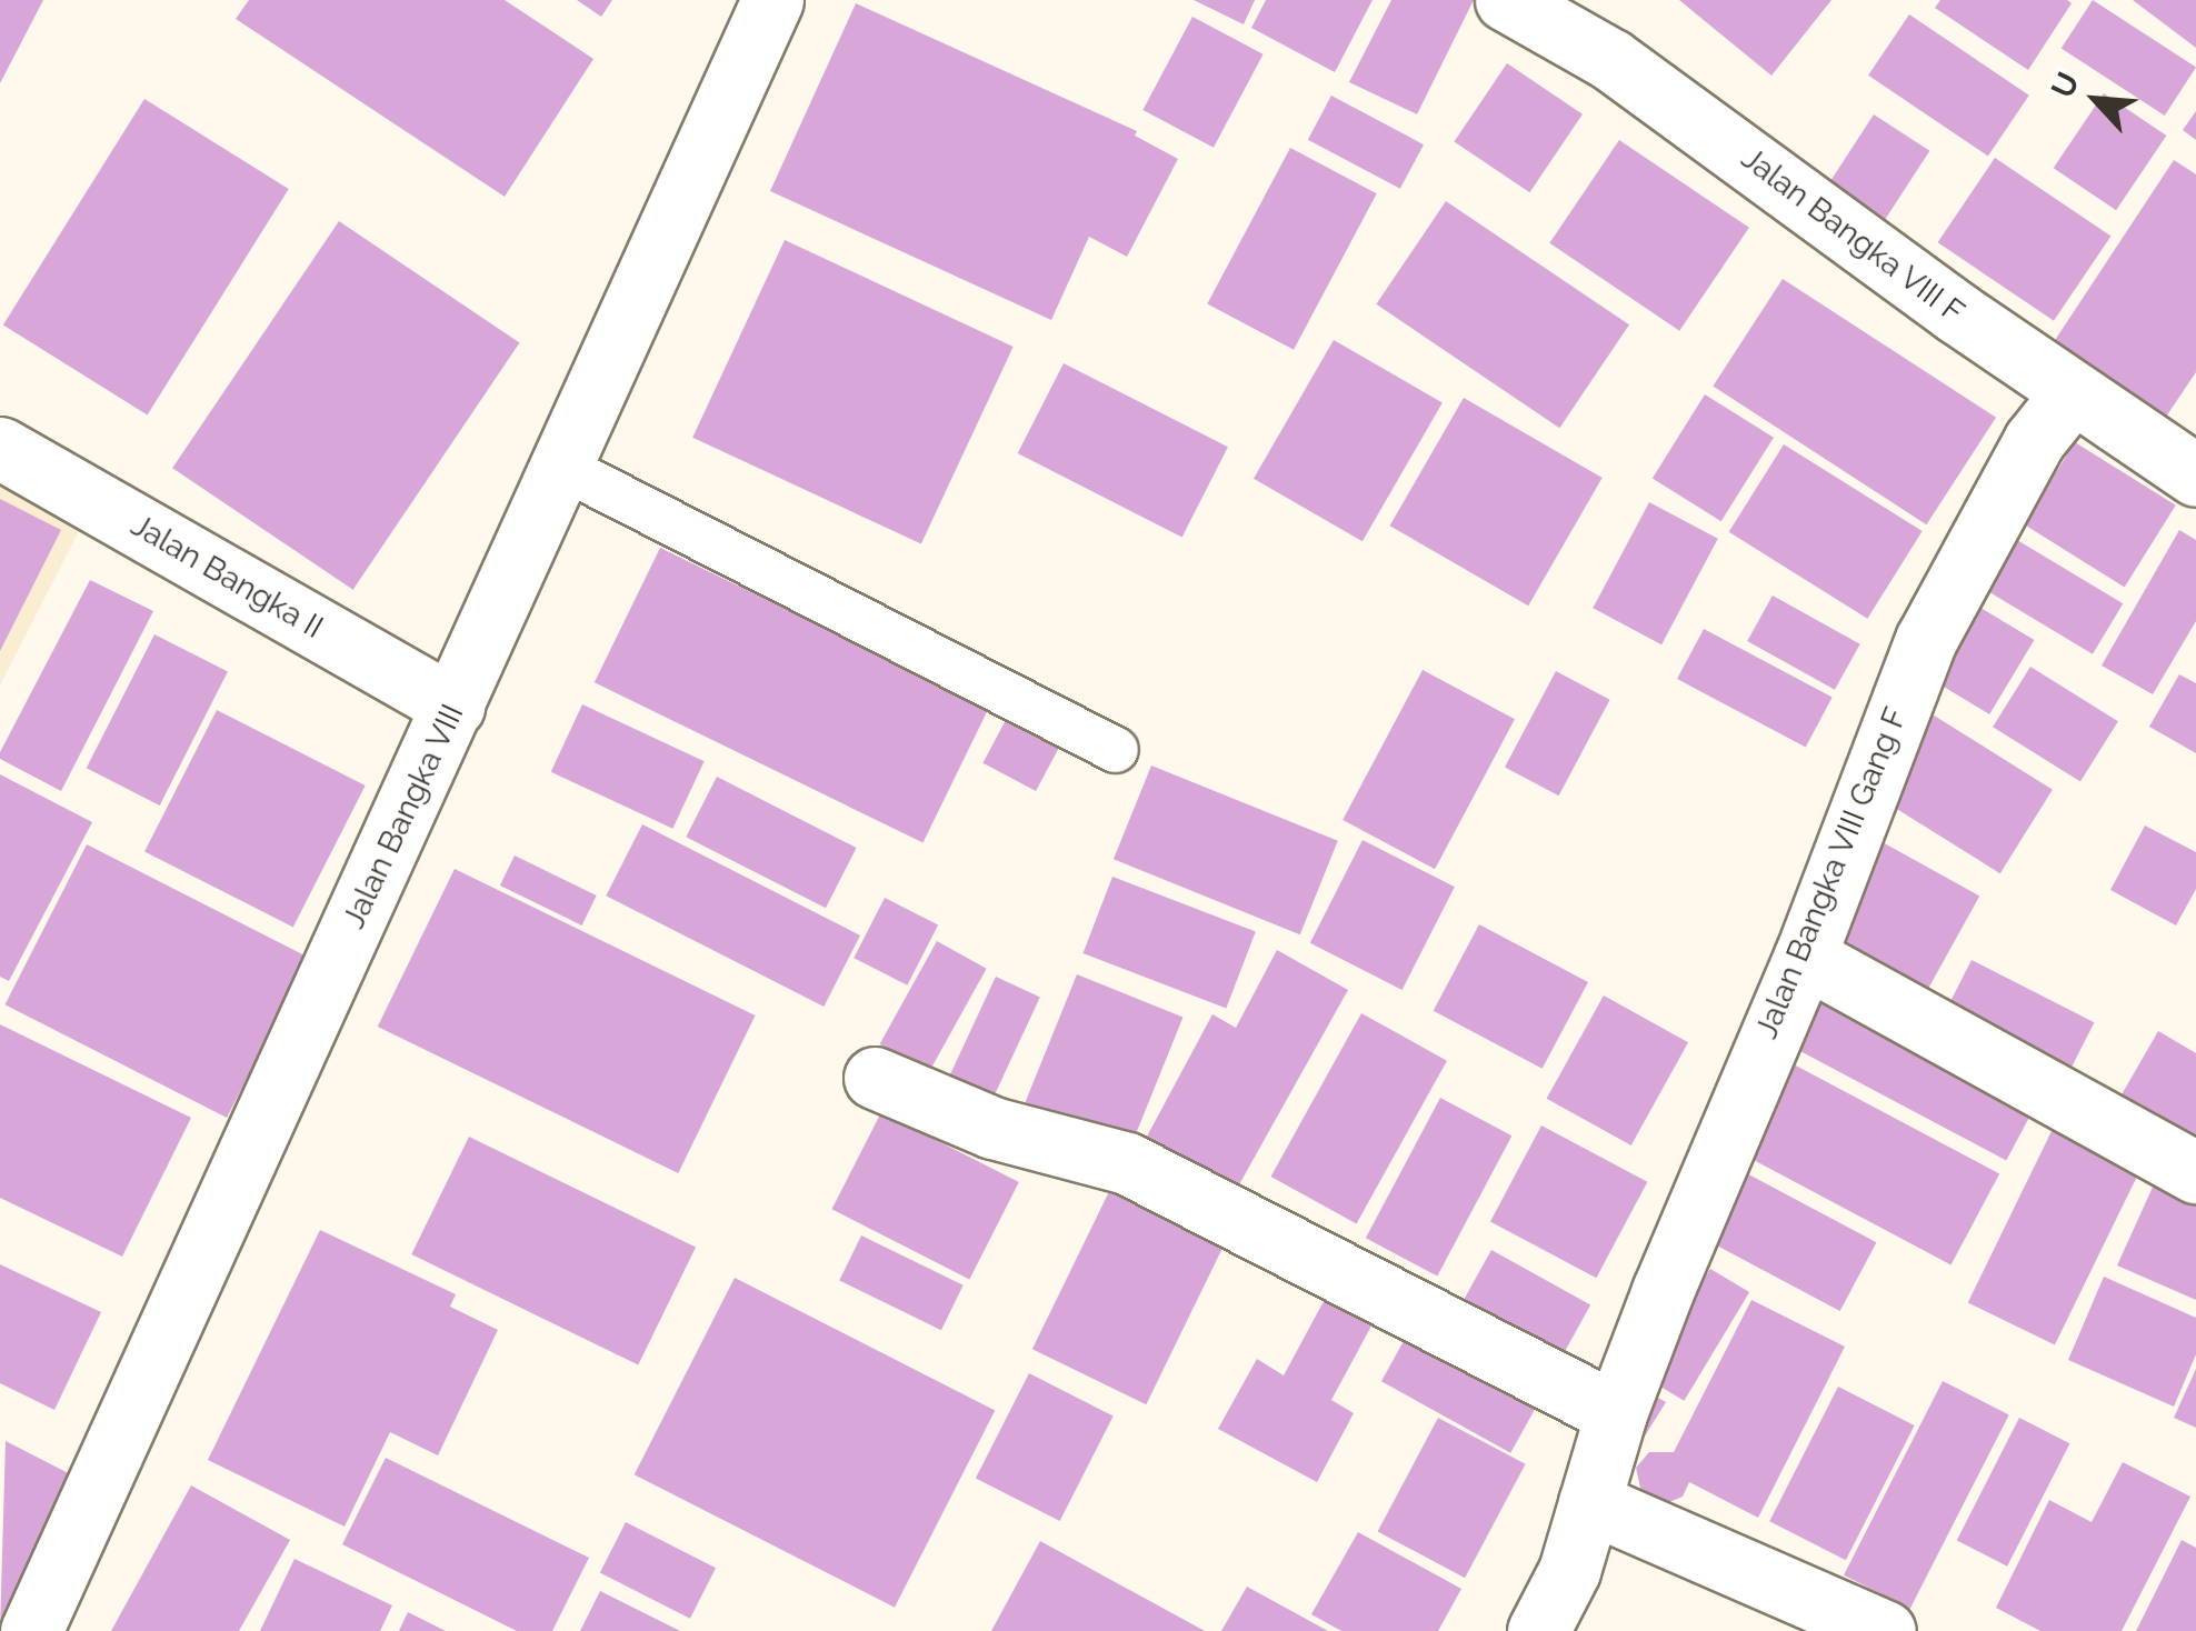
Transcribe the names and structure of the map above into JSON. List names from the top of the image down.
{
  "streets": {
    "street": [
      "Jalan Bangka VIII F",
      "Jalan Bangka II",
      "Jalan Bangka VIII",
      "Jalan Bangka VIII Gang F"
    ]
  },
  "crossings": [
    ["Jalan Bangka VIII F", "Jalan Bangka VIII Gang F"],
    ["Jalan Bangka II", "Jalan Bangka VIII"]
  ],
  "north": "top left"
}
